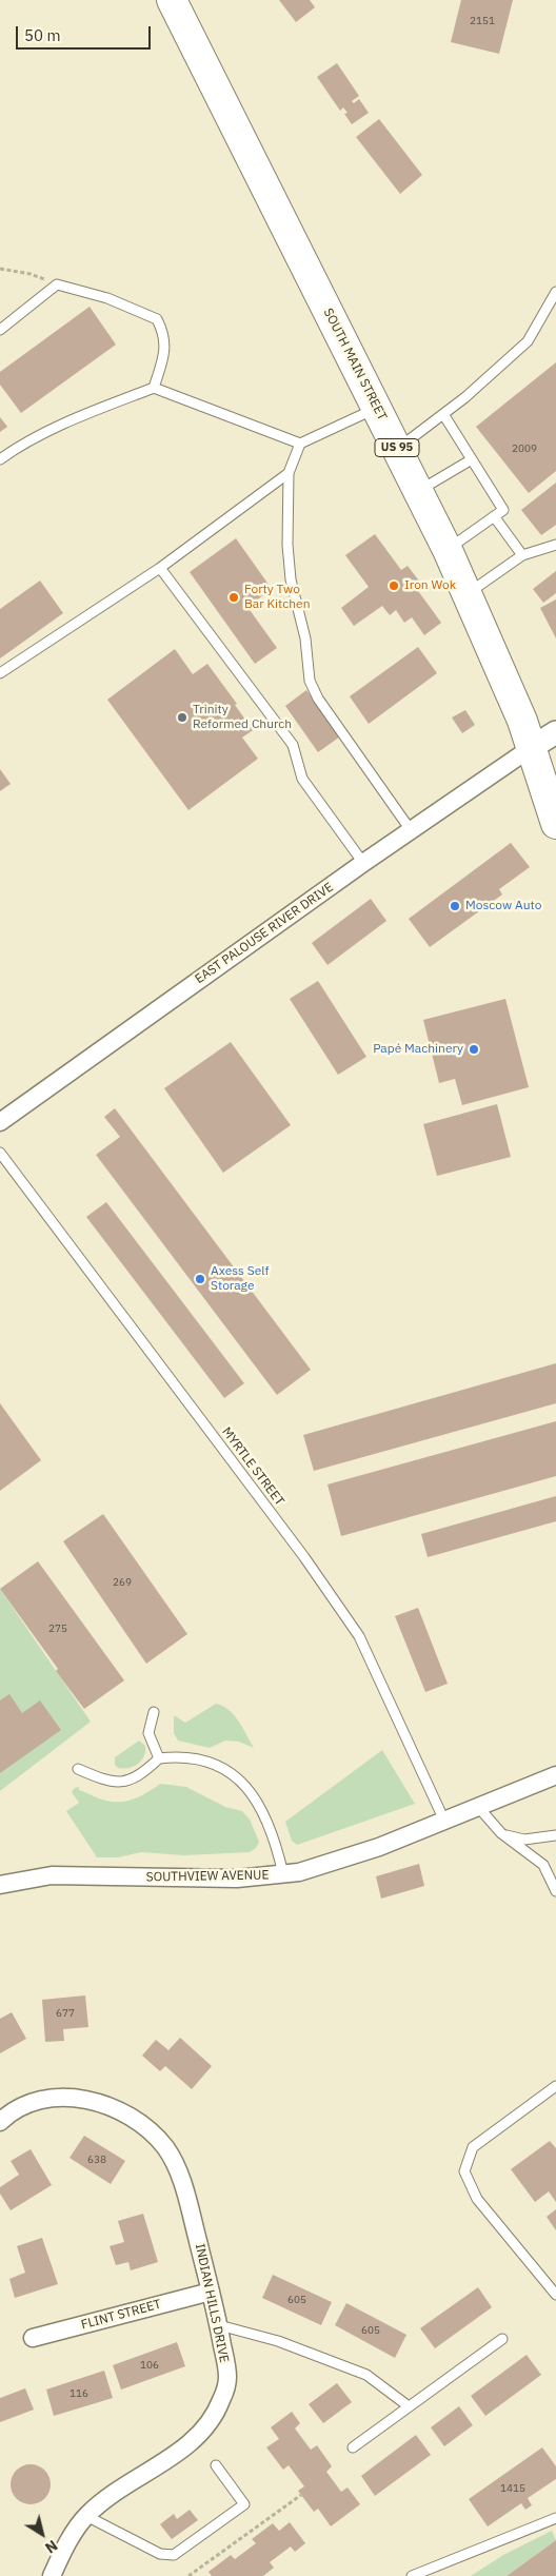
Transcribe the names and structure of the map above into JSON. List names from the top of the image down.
{
  "streets": {
    "highway": ["SOUTH MAIN STREET", "US 95"],
    "street": [
      "EAST PALOUSE RIVER DRIVE",
      "SOUTHVIEW AVENUE",
      "INDIAN HILLS DRIVE",
      "FLINT STREET"
    ],
    "lane": ["MYRTLE STREET"]
  },
  "crossings": [
    ["SOUTH MAIN STREET", "EAST PALOUSE RIVER DRIVE"],
    ["MYRTLE STREET", "SOUTHVIEW AVENUE"],
    ["INDIAN HILLS DRIVE", "FLINT STREET"]
  ],
  "places": [
    "Iron Wok",
    "Forty Two Bar Kitchen",
    "Trinity Reformed Church",
    "Moscow Auto",
    "Papé Machinery",
    "Axess Self Storage"
  ],
  "house_numbers": [
    "2151",
    "2009",
    "269",
    "275",
    "677",
    "638",
    "605",
    "605",
    "106",
    "116",
    "1415"
  ],
  "scale_bar": "50 m",
  "north": "bottom right"
}
